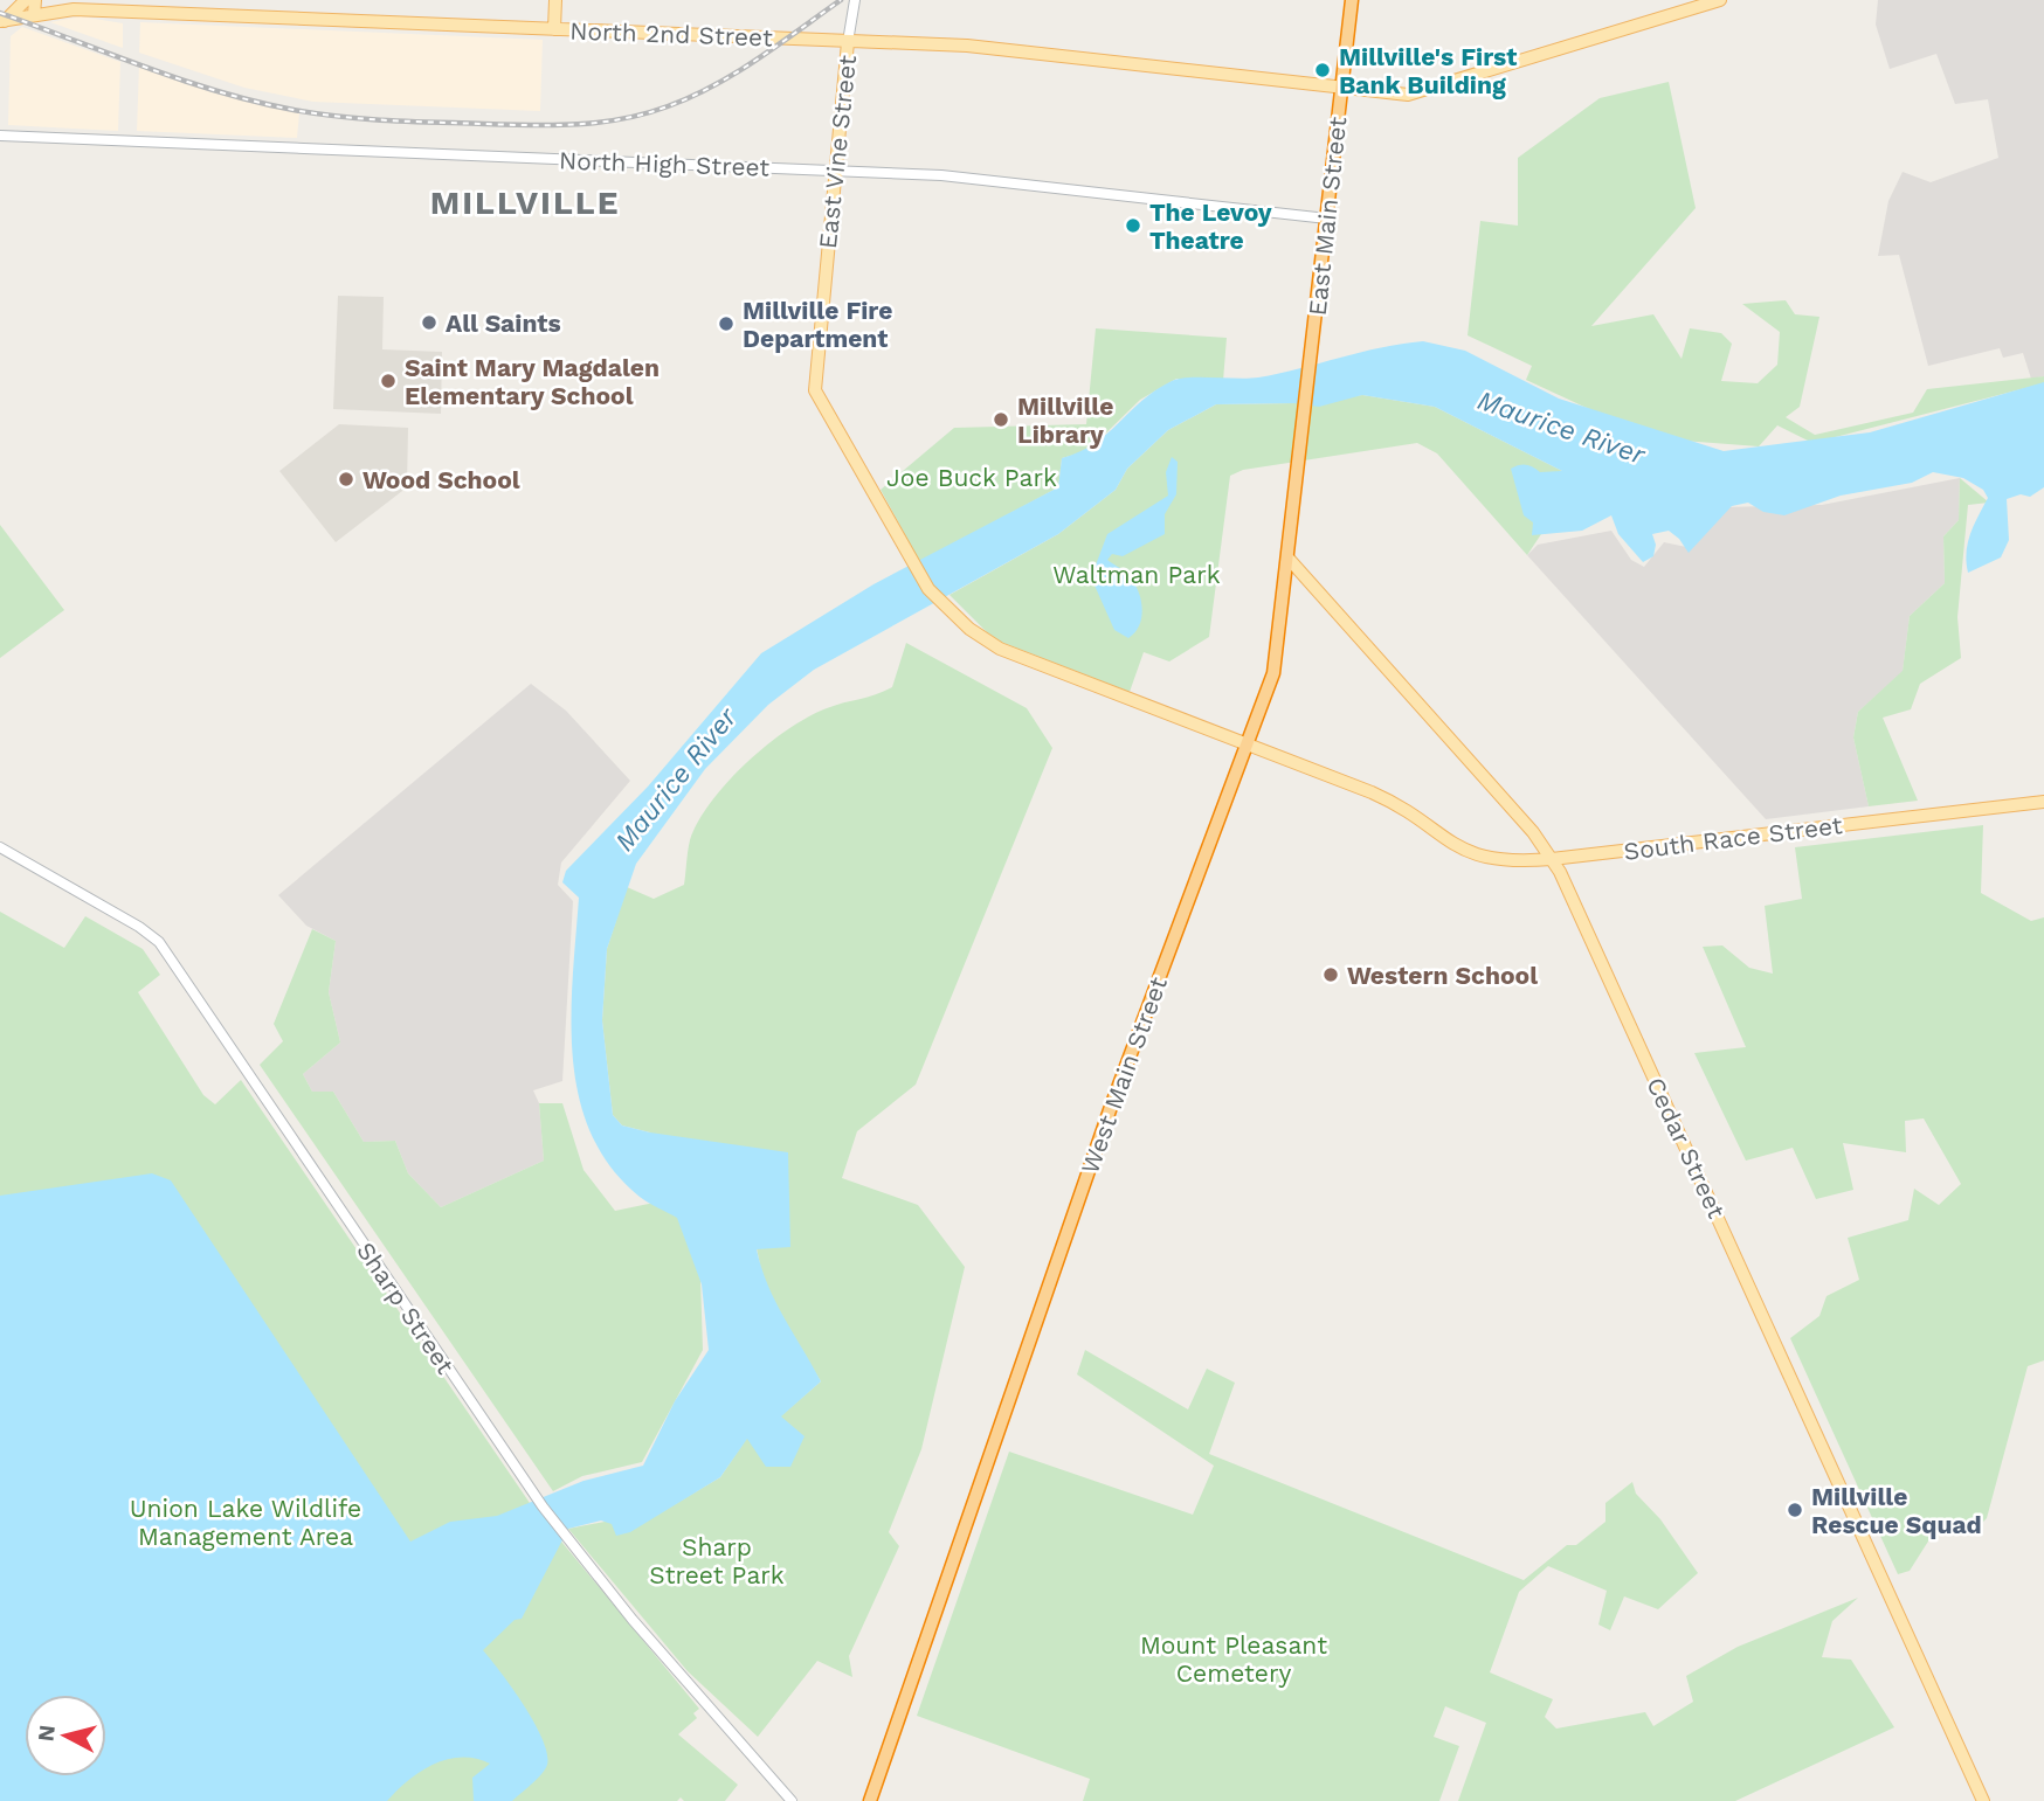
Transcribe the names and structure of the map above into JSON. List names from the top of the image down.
{
  "streets": {
    "highway": ["East Main Street", "West Main Street"],
    "main road": [
      "North 2nd Street",
      "East Vine Street",
      "South Race Street",
      "Cedar Street"
    ],
    "street": ["North High Street", "Sharp Street"]
  },
  "crossings": [
    ["North 2nd Street", "East Vine Street"],
    ["North 2nd Street", "East Main Street"],
    ["East Vine Street", "North High Street"],
    ["East Vine Street", "South Race Street"],
    ["North High Street", "East Main Street"],
    ["East Main Street", "West Main Street"],
    ["South Race Street", "West Main Street"],
    ["South Race Street", "Cedar Street"],
    ["West Main Street", "Cedar Street"]
  ],
  "districts": ["MILLVILLE"],
  "water": ["Maurice River"],
  "parks": [
    "Joe Buck Park",
    "Waltman Park",
    "Union Lake Wildlife Management Area",
    "Sharp Street Park",
    "Mount Pleasant Cemetery"
  ],
  "places": [
    "Millville's First Bank Building",
    "The Levoy Theatre",
    "All Saints",
    "Millville Fire Department",
    "Saint Mary Magdalen Elementary School",
    "Millville Library",
    "Wood School",
    "Western School",
    "Millville Rescue Squad"
  ],
  "north": "left"
}
